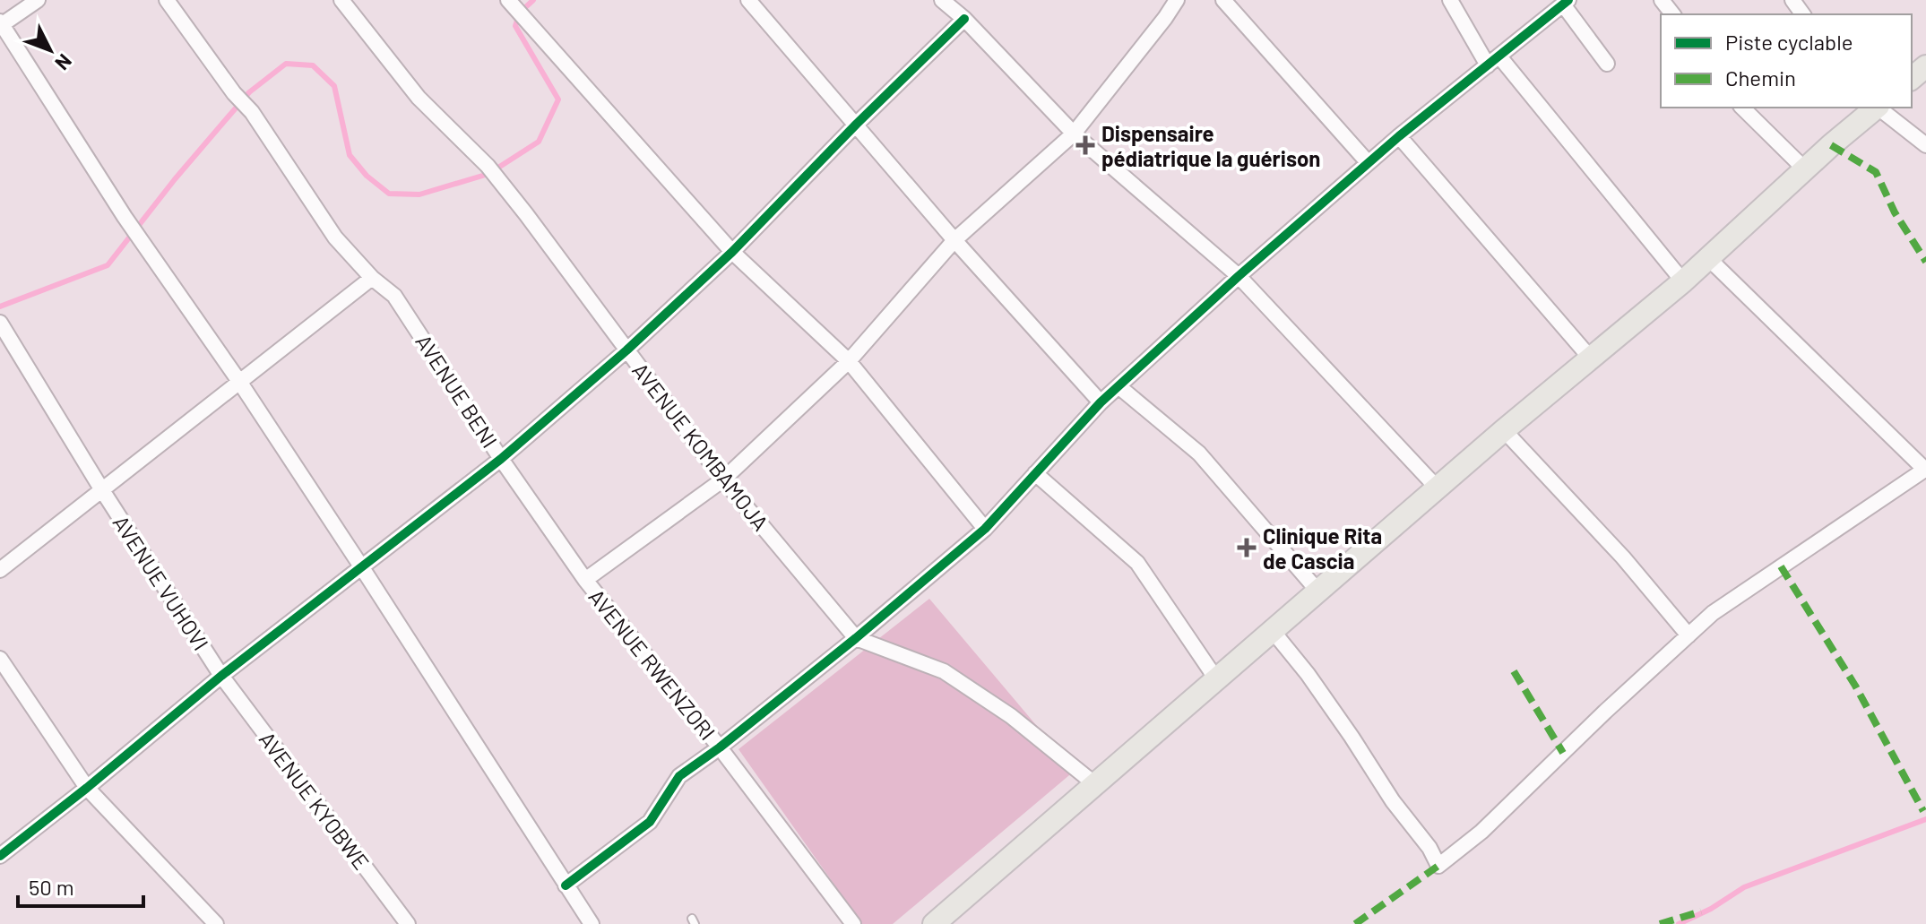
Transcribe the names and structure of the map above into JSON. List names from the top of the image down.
{
  "streets": {
    "street": [
      "AVENUE BENI",
      "AVENUE KOMBAMOJA",
      "AVENUE VUHOVI",
      "AVENUE RWENZORI",
      "AVENUE KYOBWE"
    ]
  },
  "crossings": [
    ["AVENUE BENI", "AVENUE RWENZORI"],
    ["AVENUE VUHOVI", "AVENUE KYOBWE"]
  ],
  "places": {
    "health": ["Dispensaire pédiatrique la guérison", "Clinique Rita de Cascia"]
  },
  "legend": ["Piste cyclable", "Chemin"],
  "scale_bar": "50 m",
  "north": "bottom right"
}
